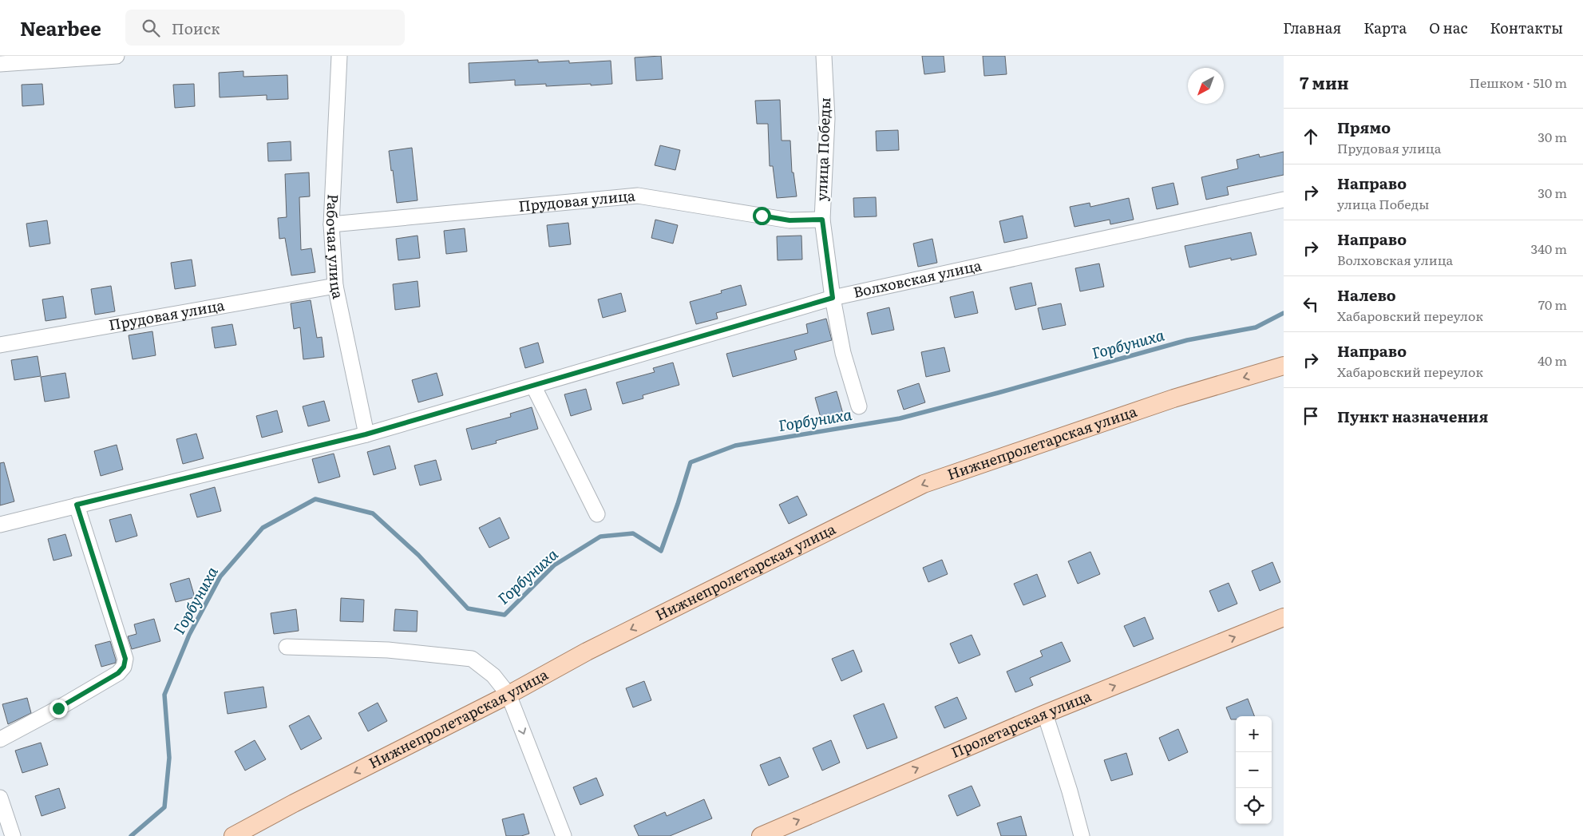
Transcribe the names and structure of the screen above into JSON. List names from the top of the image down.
{
  "streets": {
    "main road": ["Нижнепролетарская улица", "Пролетарская улица"],
    "street": [
      "улица Победы",
      "Прудовая улица",
      "Рабочая улица",
      "Волховская улица"
    ]
  },
  "crossings": [
    ["улица Победы", "Прудовая улица"],
    ["улица Победы", "Волховская улица"],
    ["Прудовая улица", "Рабочая улица"],
    ["Рабочая улица", "Волховская улица"]
  ],
  "one_way": ["Нижнепролетарская улица", "Пролетарская улица"],
  "water": ["Горбуниха"],
  "north": "bottom left",
  "page": {
    "header": "Nearbee",
    "search": "Поиск",
    "nav": [
      "Главная",
      "Карта",
      "О нас",
      "Контакты"
    ],
    "heading": ["7 мин", "Пешком · 510 m"],
    "list": [
      ["Прямо", "Прудовая улица", "30 m"],
      ["Направо", "улица Победы", "30 m"],
      ["Направо", "Волховская улица", "340 m"],
      ["Налево", "Хабаровский переулок", "70 m"],
      ["Направо", "Хабаровский переулок", "40 m"],
      "Пункт назначения"
    ],
    "map_buttons": ["+", "−"]
  }
}
